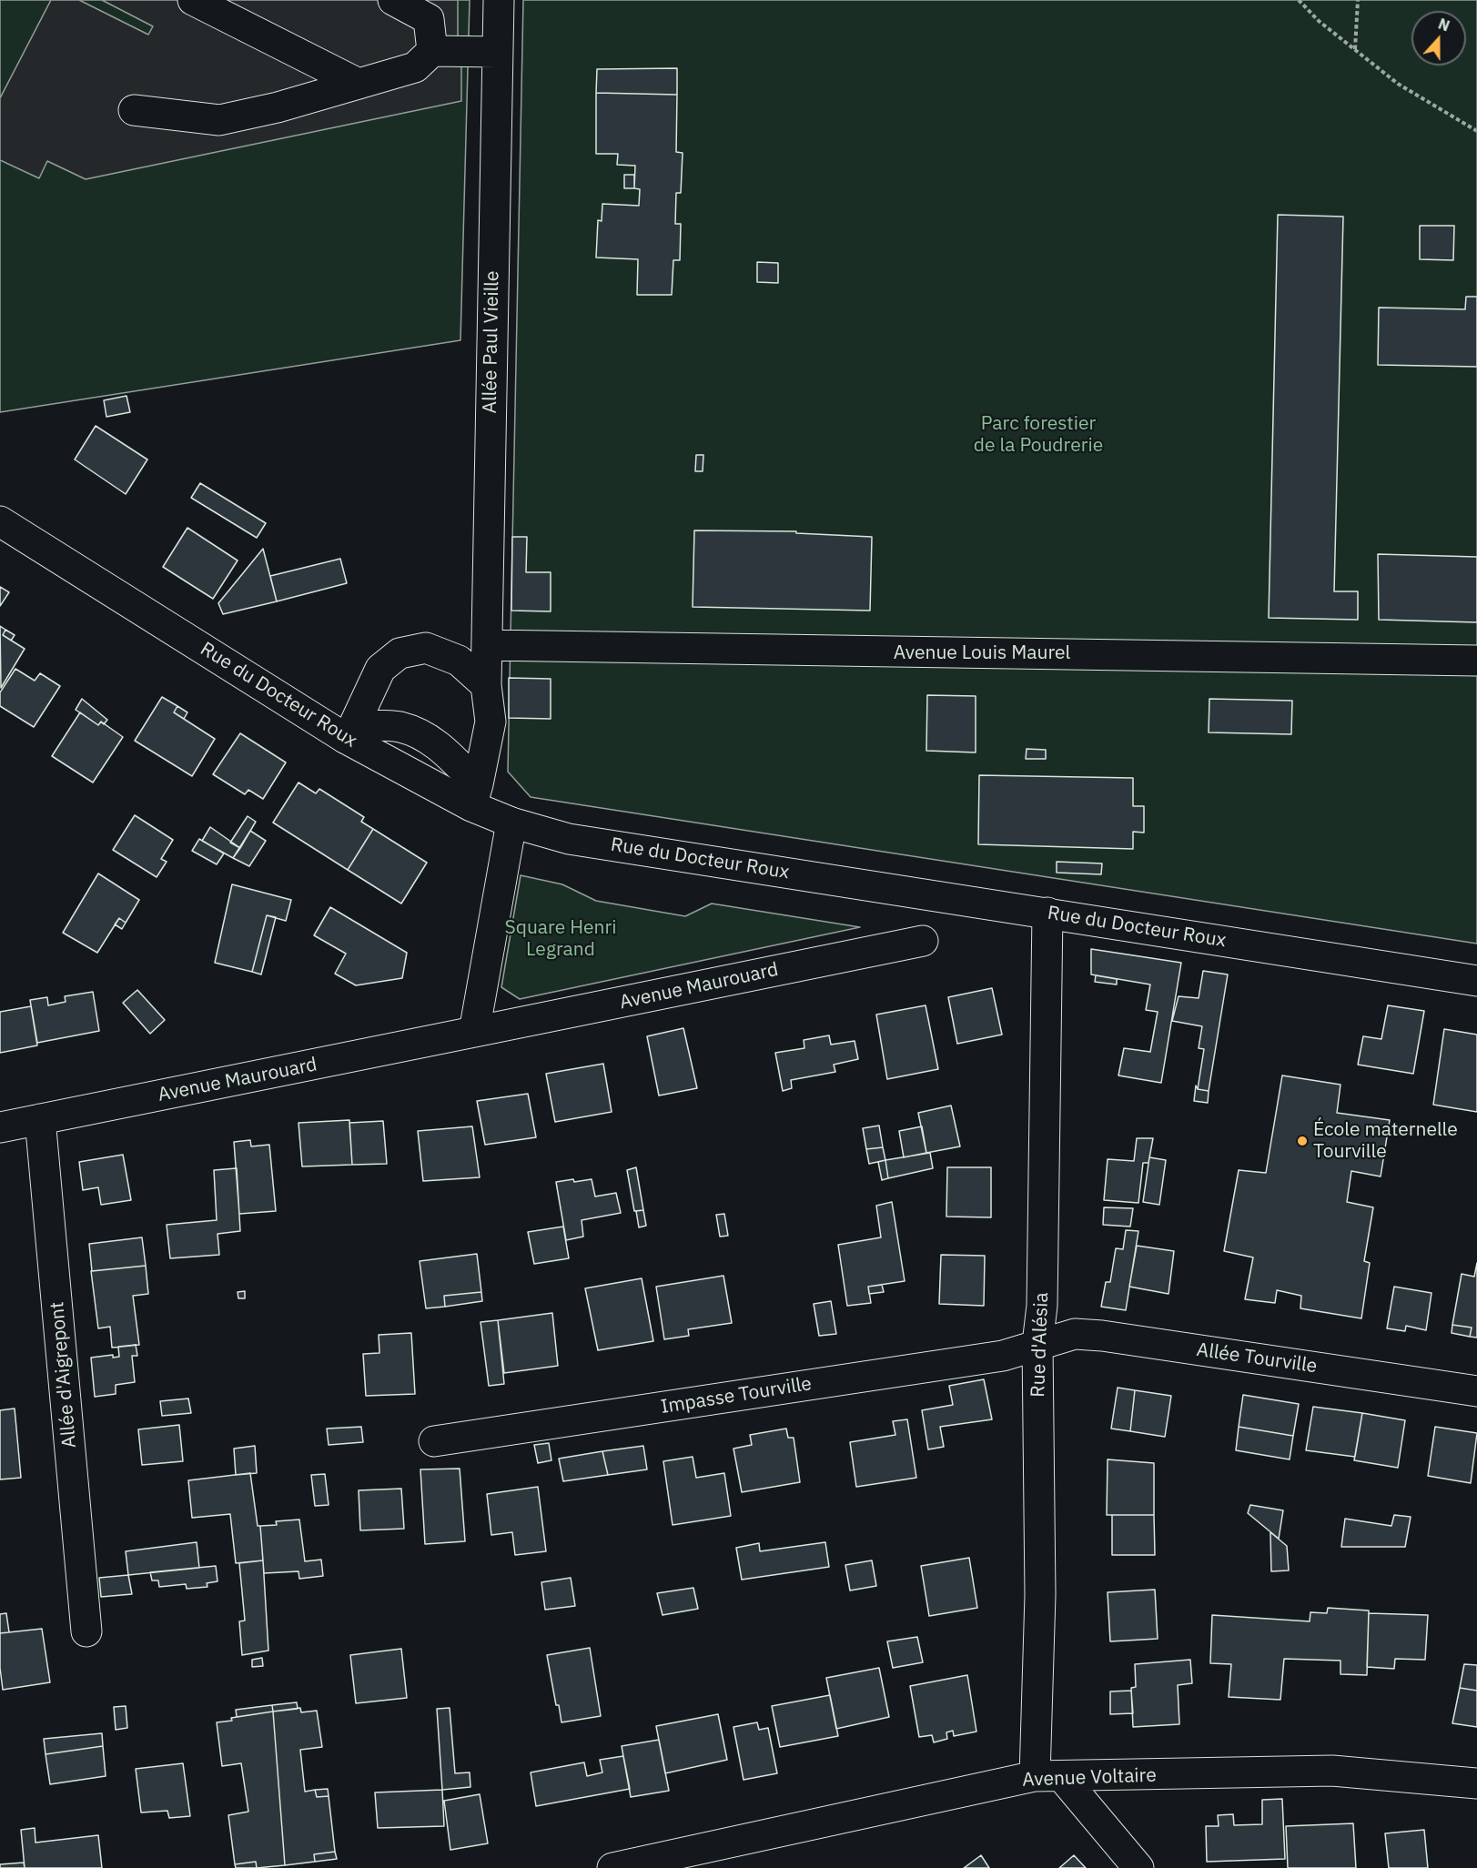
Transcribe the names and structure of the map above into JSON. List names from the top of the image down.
{
  "streets": {
    "street": [
      "Allée Paul Vieille",
      "Avenue Louis Maurel",
      "Rue du Docteur Roux",
      "Avenue Maurouard",
      "Rue d'Alésia",
      "Allée Tourville",
      "Allée d'Aigrepont",
      "Impasse Tourville",
      "Avenue Voltaire"
    ]
  },
  "crossings": [
    ["Allée Paul Vieille", "Avenue Louis Maurel"],
    ["Rue du Docteur Roux", "Rue d'Alésia"],
    ["Avenue Maurouard", "Allée d'Aigrepont"],
    ["Rue d'Alésia", "Allée Tourville"],
    ["Rue d'Alésia", "Impasse Tourville"],
    ["Rue d'Alésia", "Avenue Voltaire"],
    ["Allée Tourville", "Impasse Tourville"]
  ],
  "parks": ["Parc forestier de la Poudrerie", "Square Henri Legrand"],
  "places": ["École maternelle Tourville"],
  "north": "top"
}
